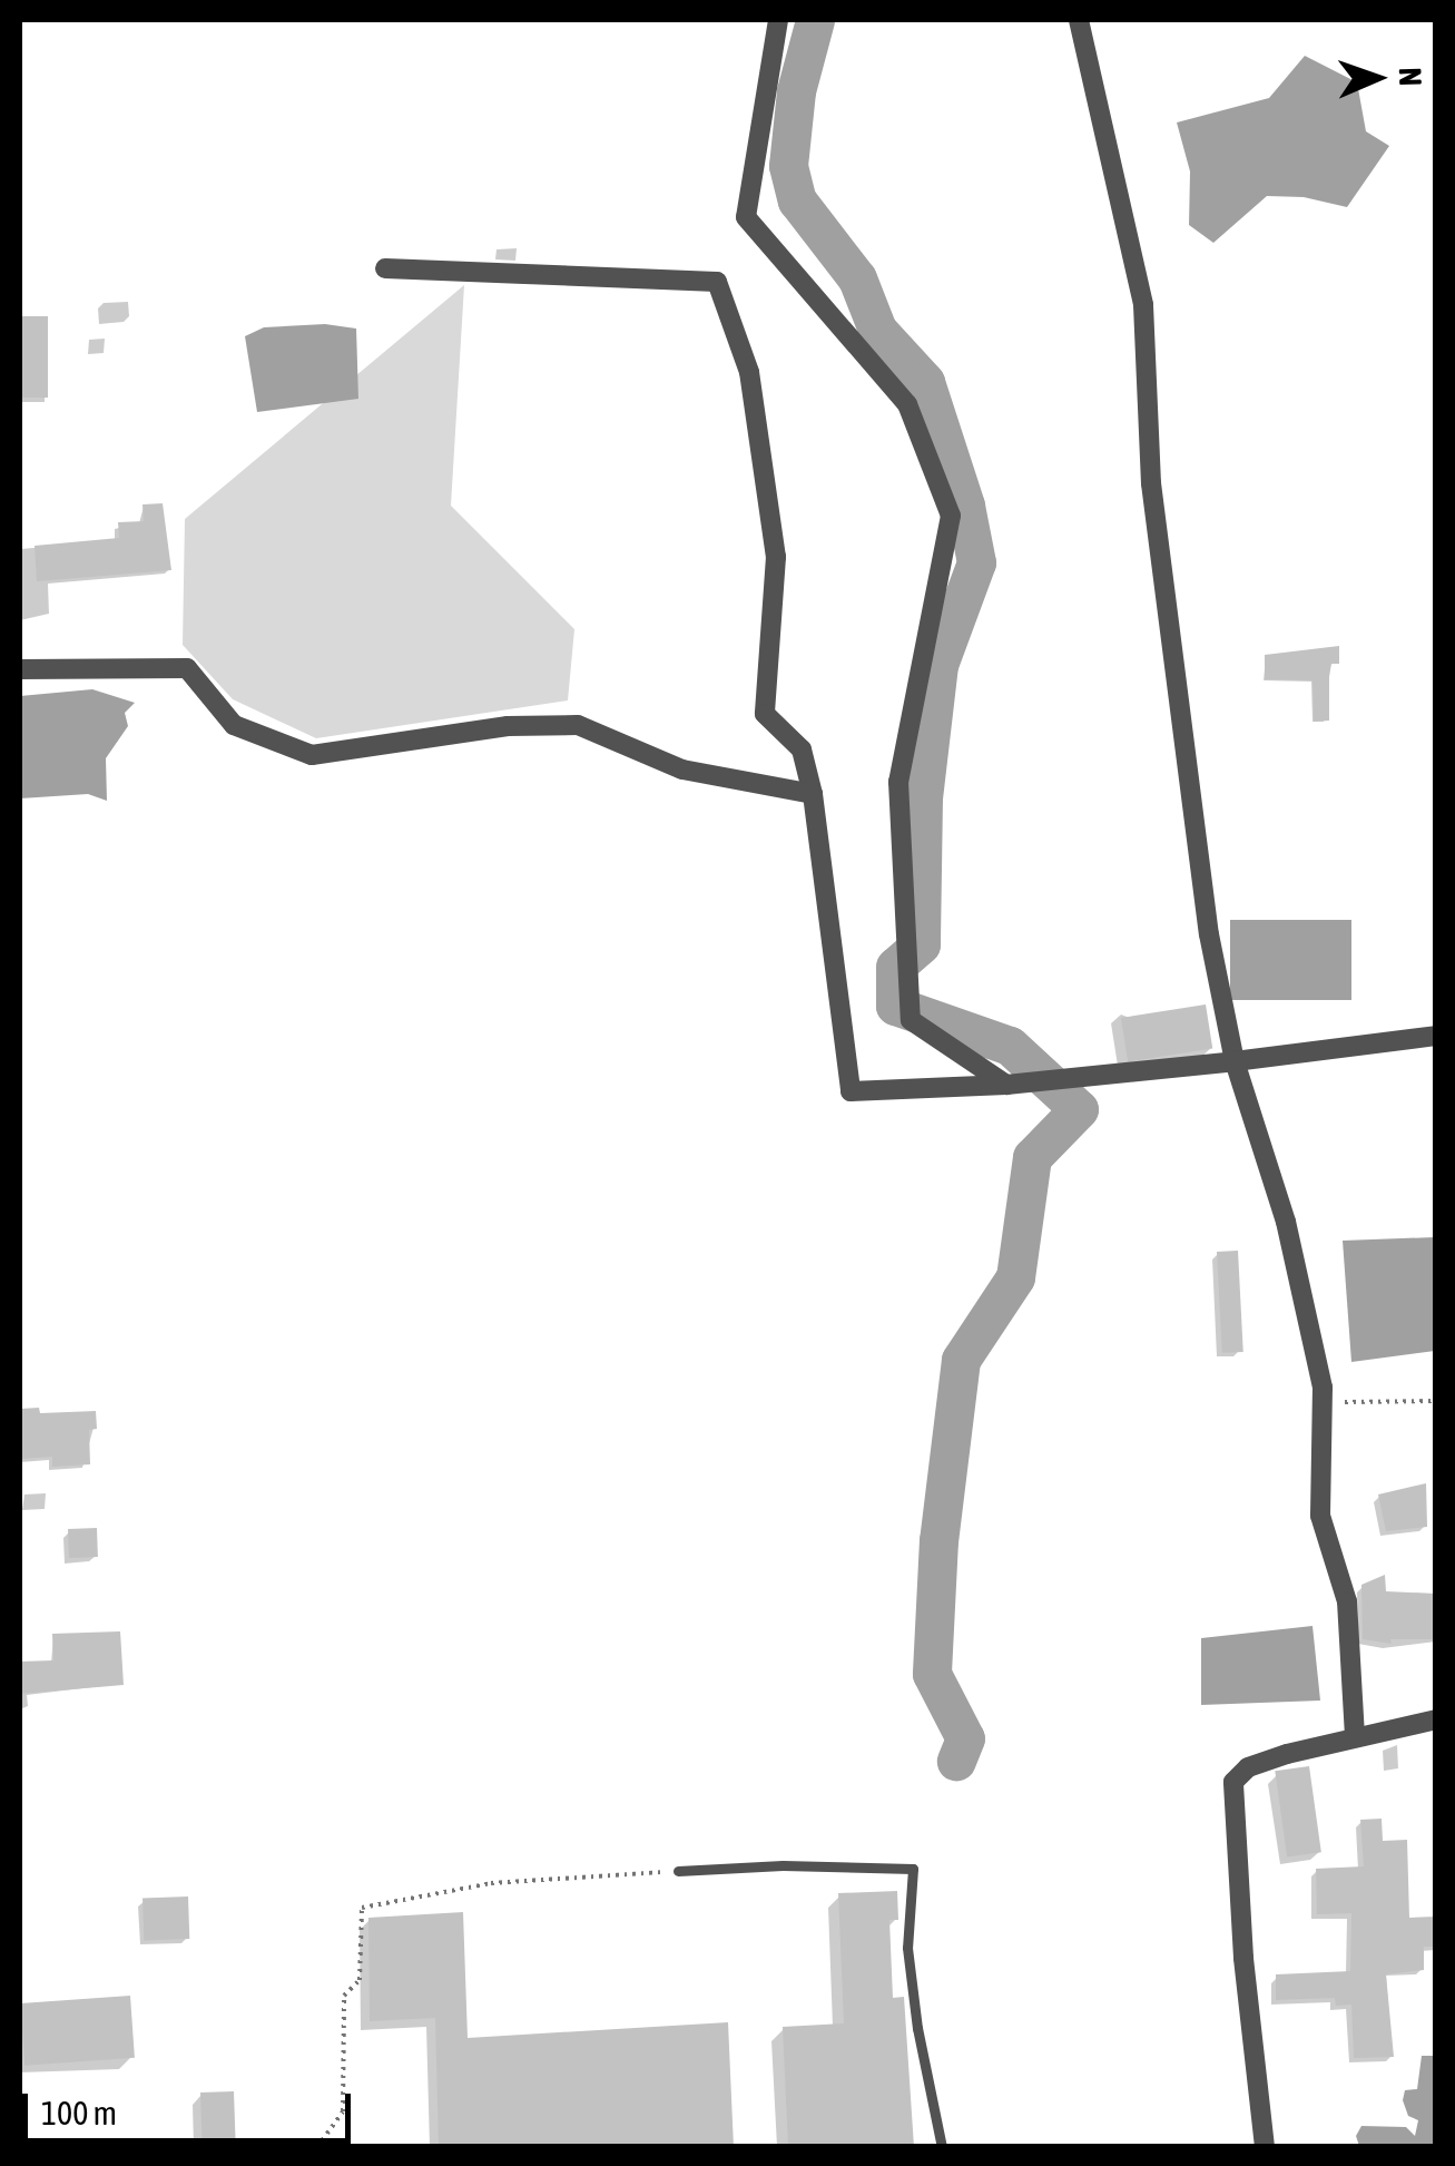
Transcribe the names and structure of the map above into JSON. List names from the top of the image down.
{
  "scale_bar": "100 m",
  "north": "right"
}
